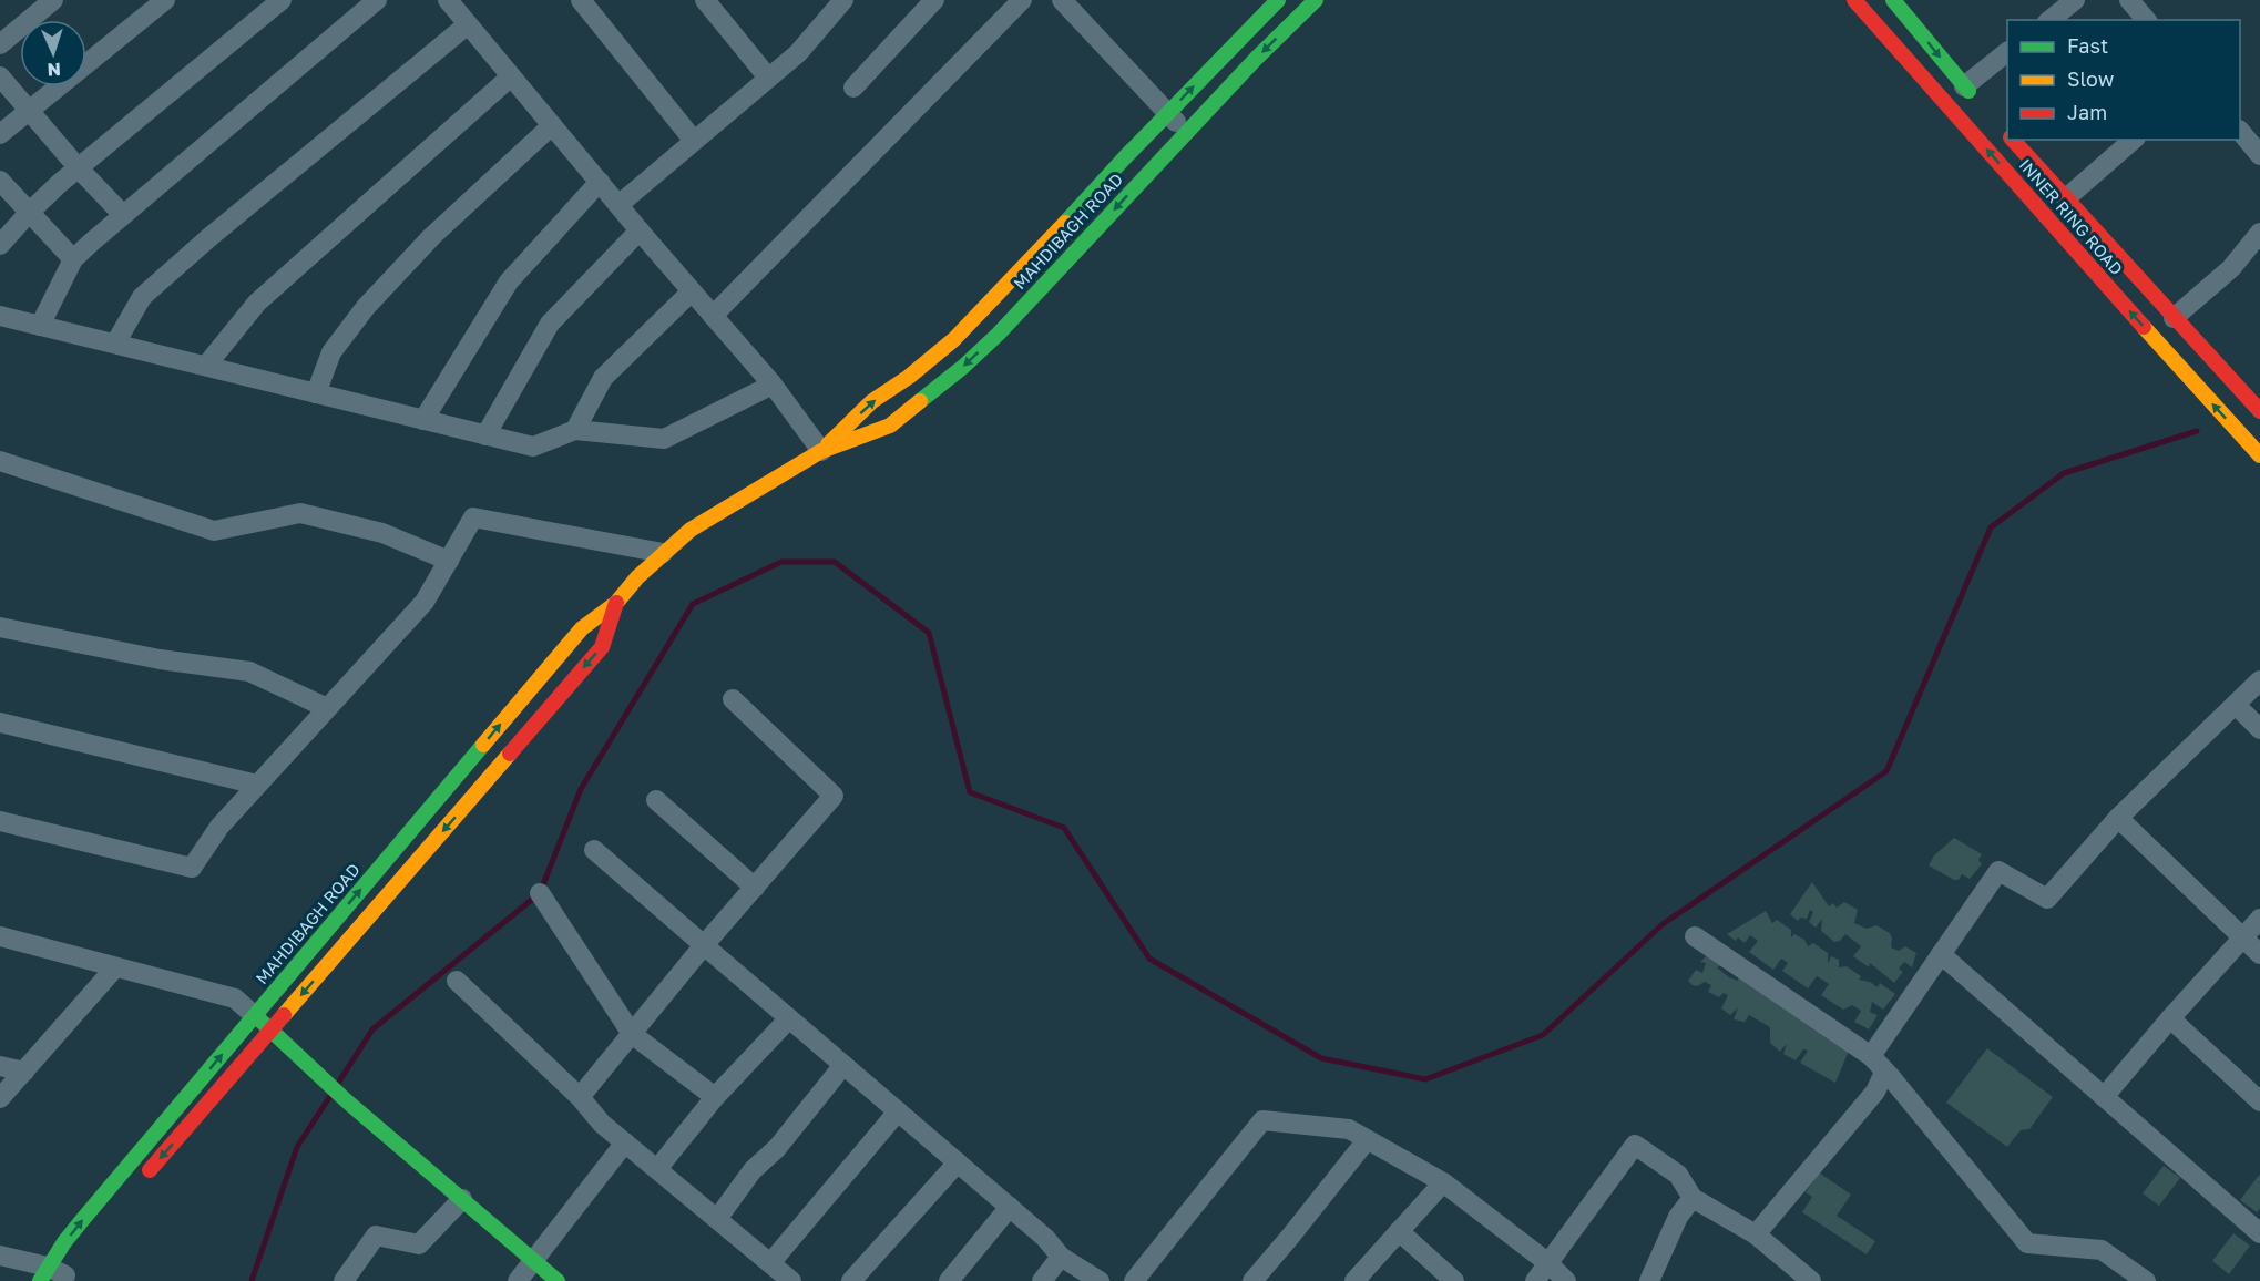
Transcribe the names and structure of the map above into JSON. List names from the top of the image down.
{
  "streets": {
    "main road": ["INNER RING ROAD", "MAHDIBAGH ROAD"]
  },
  "legend": ["Fast", "Slow", "Jam"],
  "north": "bottom"
}
